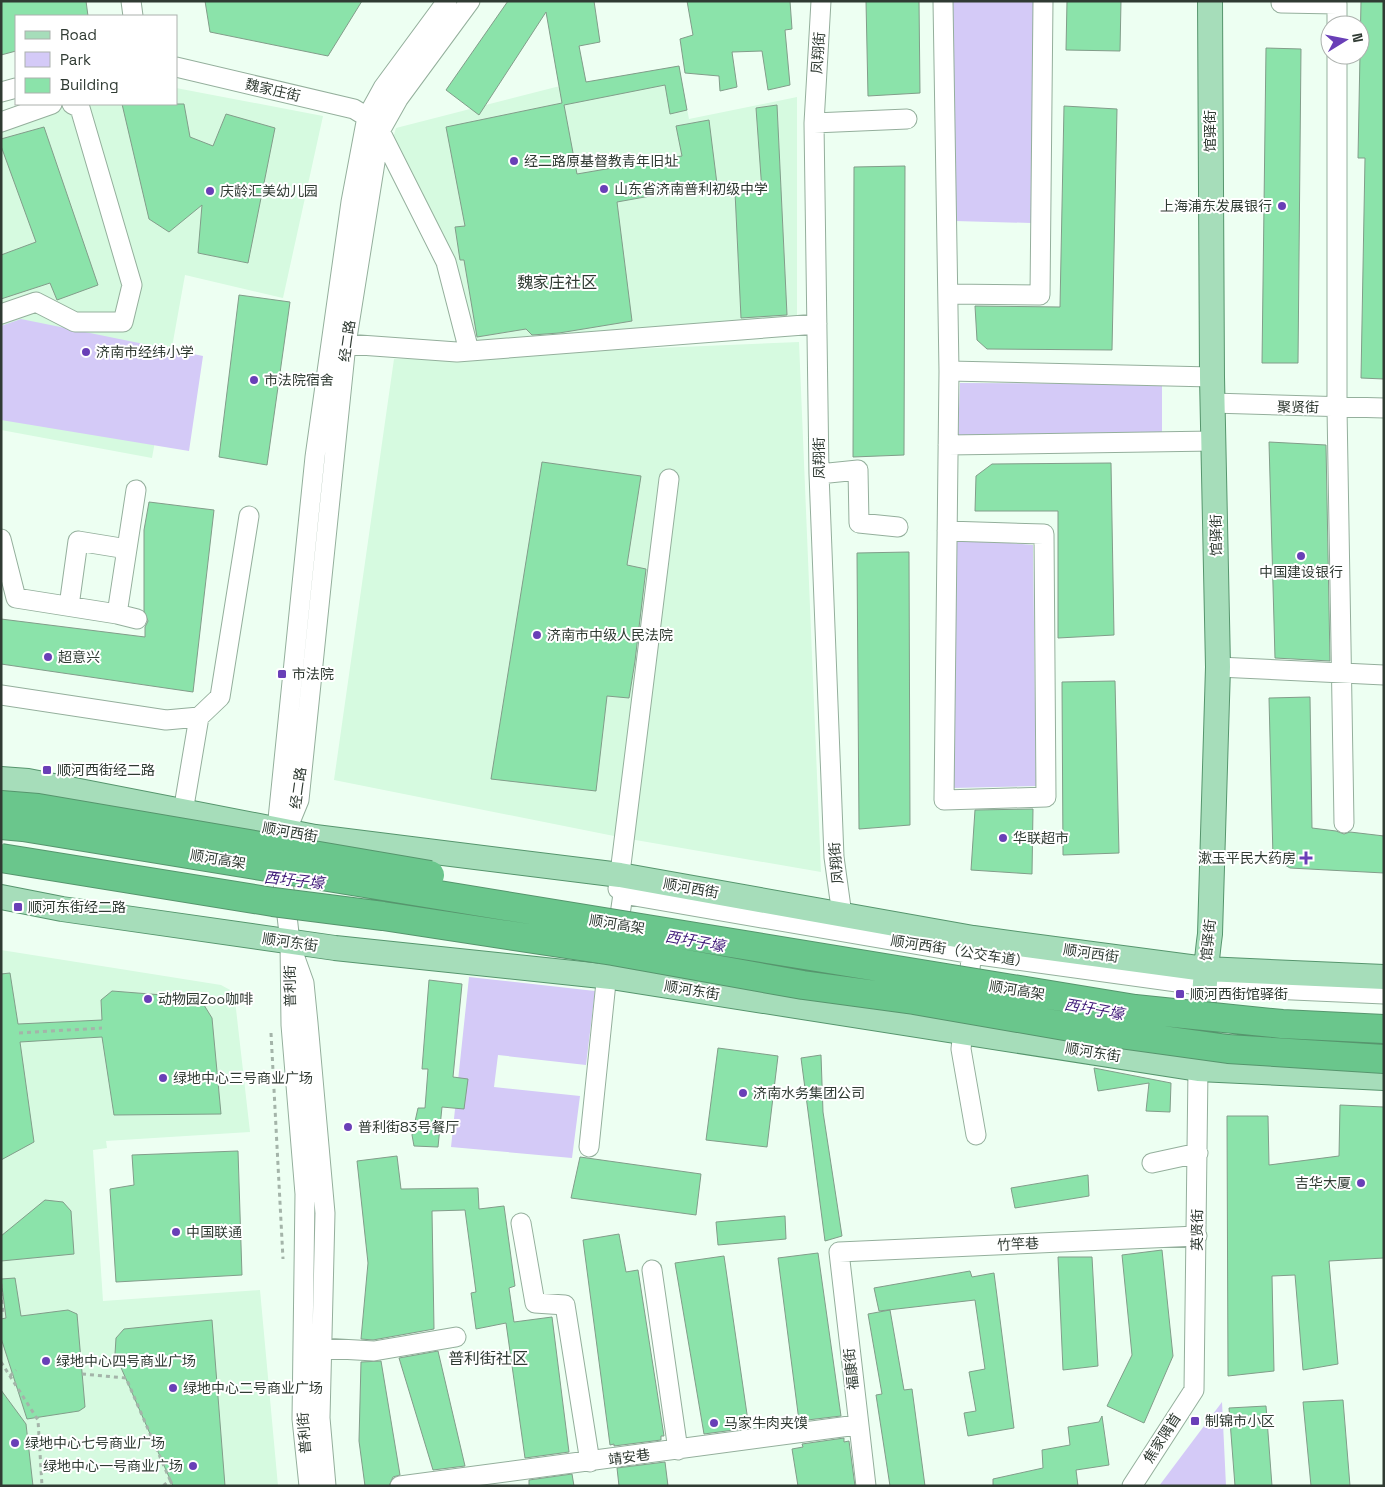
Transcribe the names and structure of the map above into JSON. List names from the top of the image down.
{
  "streets": {
    "highway": ["顺河高架"],
    "main road": ["馆驿街", "顺河西街", "顺河东街"],
    "street": [
      "凤翔街",
      "魏家庄街",
      "经二路",
      "聚贤街",
      "顺河西街（公交车道）",
      "普利街",
      "英贤街",
      "竹竿巷",
      "福康街",
      "焦家隅首",
      "靖安巷"
    ]
  },
  "crossings": [
    ["凤翔街", "顺河西街"],
    ["魏家庄街", "经二路"],
    ["馆驿街", "聚贤街"],
    ["馆驿街", "顺河西街"],
    ["馆驿街", "顺河东街"],
    ["馆驿街", "英贤街"],
    ["经二路", "顺河西街"],
    ["顺河西街", "顺河西街（公交车道）"],
    ["顺河高架", "顺河东街"],
    ["顺河高架", "顺河西街（公交车道）"],
    ["顺河东街", "顺河西街（公交车道）"],
    ["顺河东街", "普利街"],
    ["顺河东街", "英贤街"],
    ["英贤街", "竹竿巷"],
    ["英贤街", "焦家隅首"],
    ["竹竿巷", "福康街"],
    ["福康街", "靖安巷"]
  ],
  "districts": ["魏家庄社区", "普利街社区"],
  "water": ["西圩子壕"],
  "places": {
    "other": [
      "经二路原基督教青年旧址",
      "山东省济南普利初级中学",
      "庆龄汇美幼儿园",
      "上海浦东发展银行",
      "济南市经纬小学",
      "市法院宿舍",
      "中国建设银行",
      "济南市中级人民法院",
      "超意兴",
      "华联超市",
      "动物园Zoo咖啡",
      "绿地中心三号商业广场",
      "济南水务集团公司",
      "普利街83号餐厅",
      "吉华大厦",
      "中国联通",
      "绿地中心四号商业广场",
      "绿地中心二号商业广场",
      "马家牛肉夹馍",
      "绿地中心七号商业广场",
      "绿地中心一号商业广场"
    ],
    "transit": [
      "市法院",
      "顺河西街经二路",
      "顺河东街经二路",
      "顺河西街馆驿街",
      "制锦市小区"
    ],
    "health": ["漱玉平民大药房"]
  },
  "legend": ["Road", "Park", "Building"],
  "north": "right"
}
